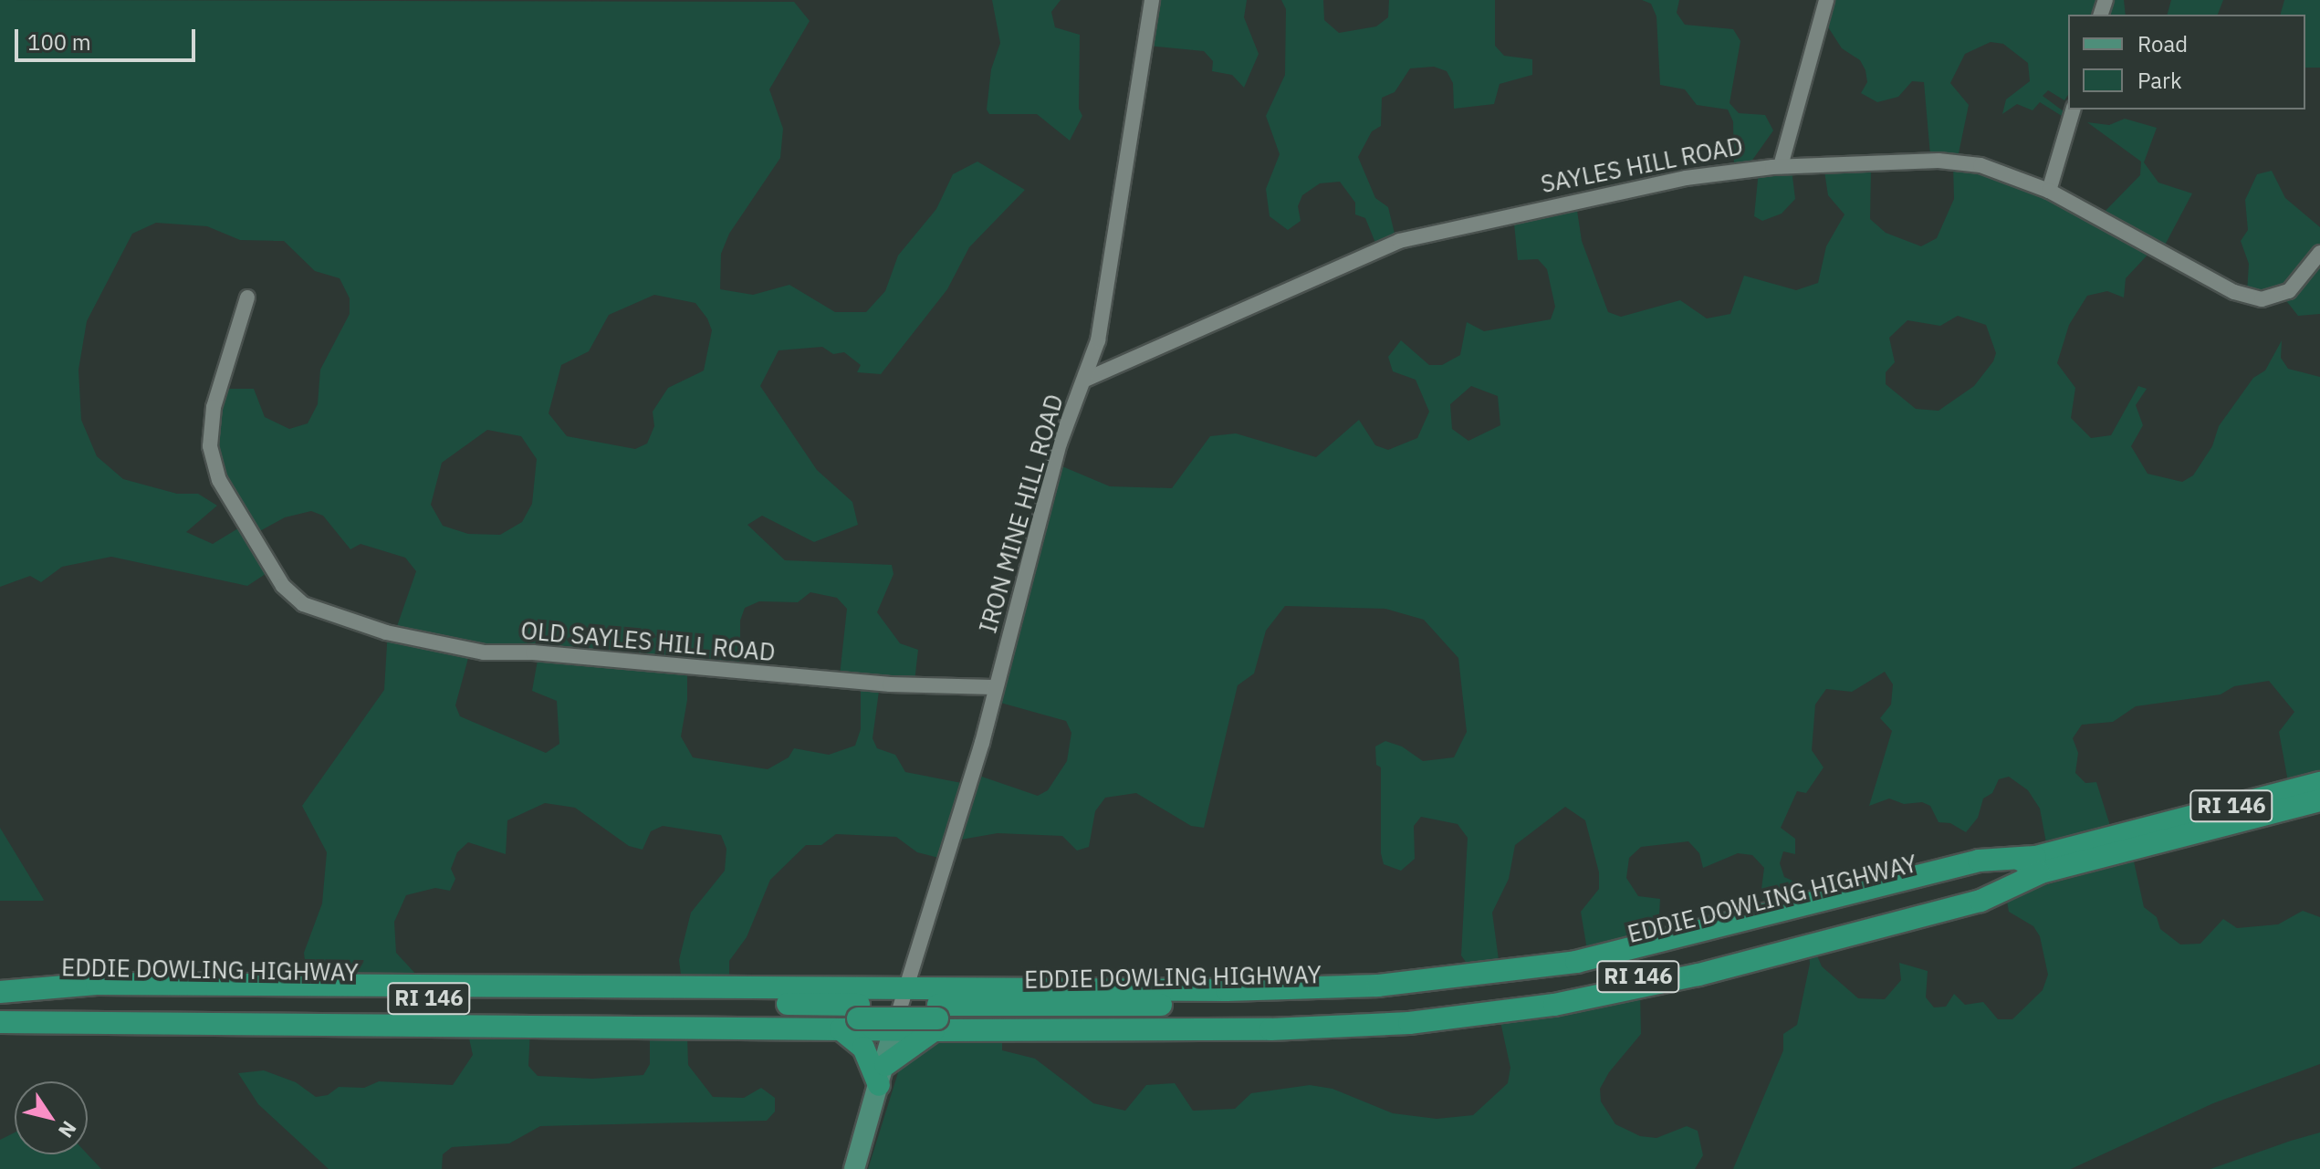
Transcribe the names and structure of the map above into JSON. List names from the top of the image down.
{
  "streets": {
    "highway": ["RI 146", "EDDIE DOWLING HIGHWAY"],
    "street": ["SAYLES HILL ROAD", "IRON MINE HILL ROAD", "OLD SAYLES HILL ROAD"]
  },
  "crossings": [
    ["SAYLES HILL ROAD", "IRON MINE HILL ROAD"],
    ["IRON MINE HILL ROAD", "OLD SAYLES HILL ROAD"]
  ],
  "legend": ["Road", "Park"],
  "scale_bar": "100 m",
  "north": "bottom right"
}
